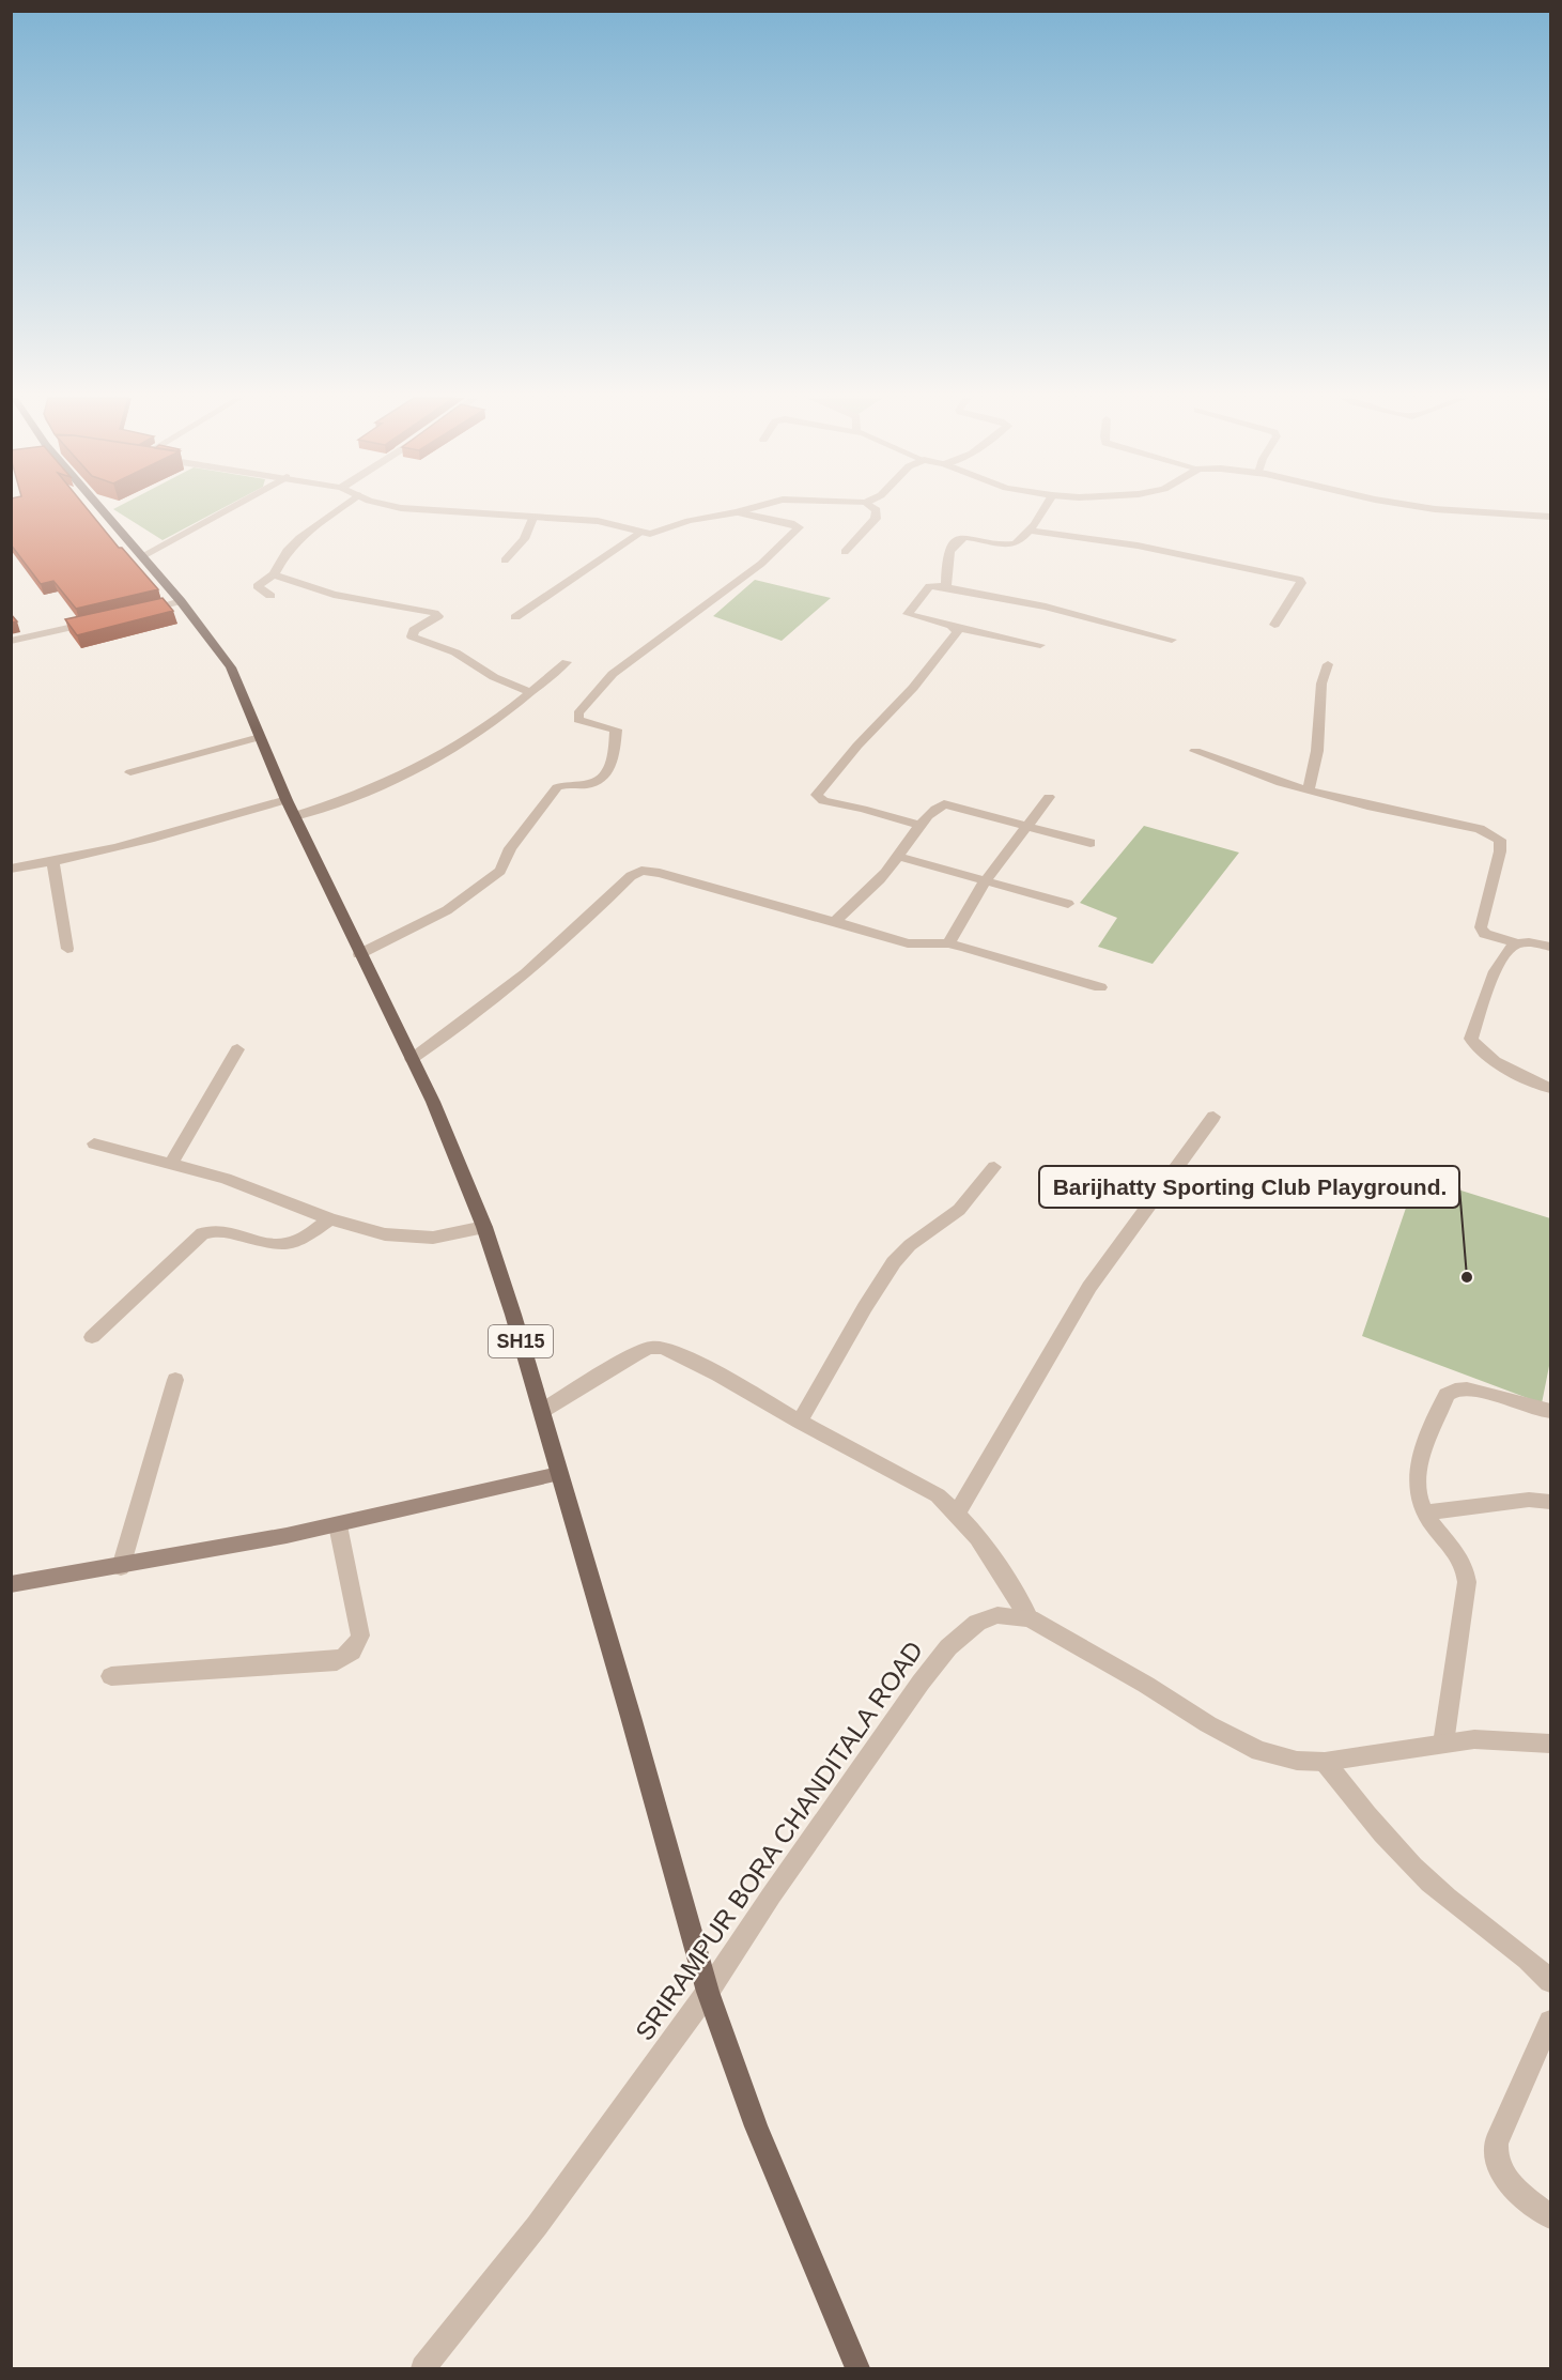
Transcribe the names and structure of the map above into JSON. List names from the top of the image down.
{
  "streets": {
    "main road": ["SH15"],
    "street": ["SRIRAMPUR BORA CHANDITALA ROAD"]
  },
  "crossings": [
    ["SH15", "SRIRAMPUR BORA CHANDITALA ROAD"]
  ],
  "places": ["Barijhatty Sporting Club Playground."]
}
